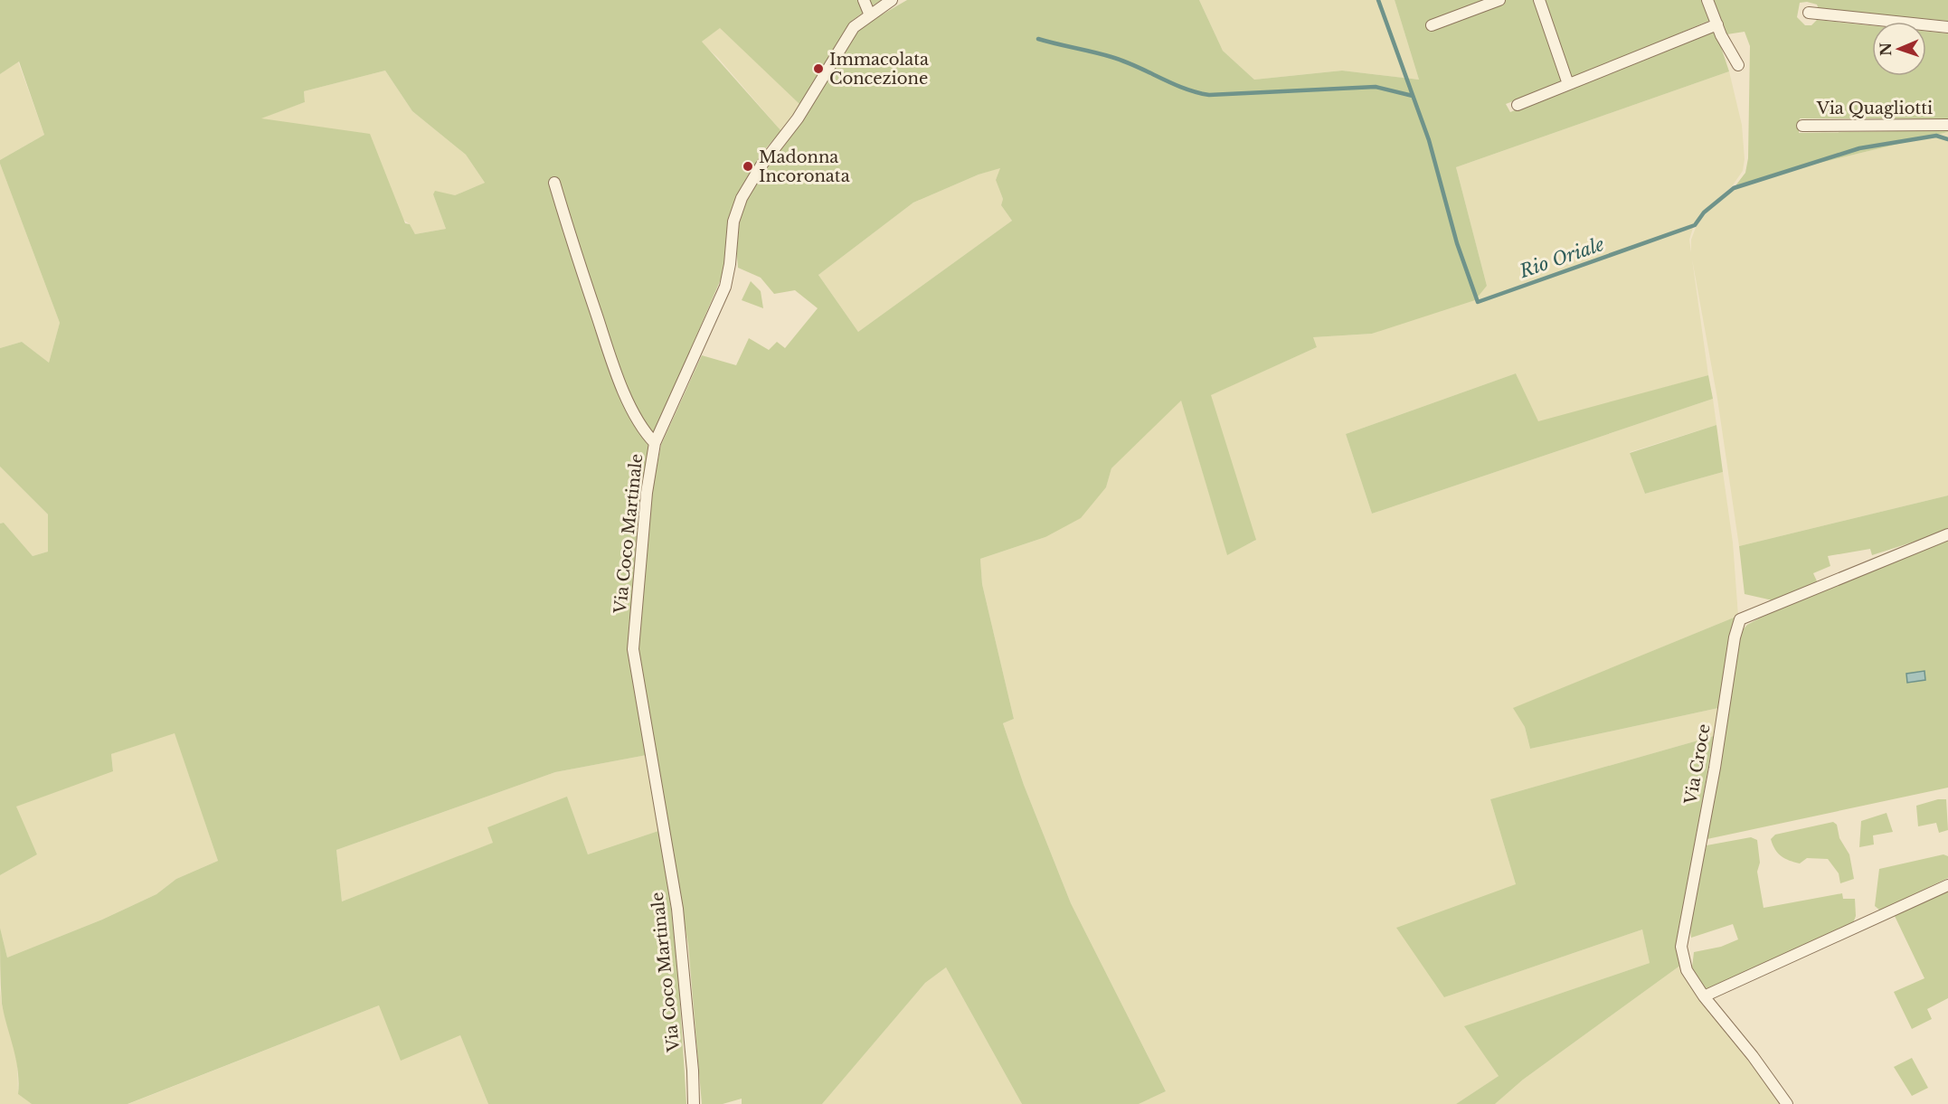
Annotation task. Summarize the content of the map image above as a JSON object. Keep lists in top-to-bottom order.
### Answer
{
  "streets": {
    "street": ["Via Quagliotti", "Via Coco Martinale", "Via Croce"]
  },
  "water": ["Rio Oriale"],
  "places": ["Immacolata Concezione", "Madonna Incoronata"],
  "north": "left"
}
